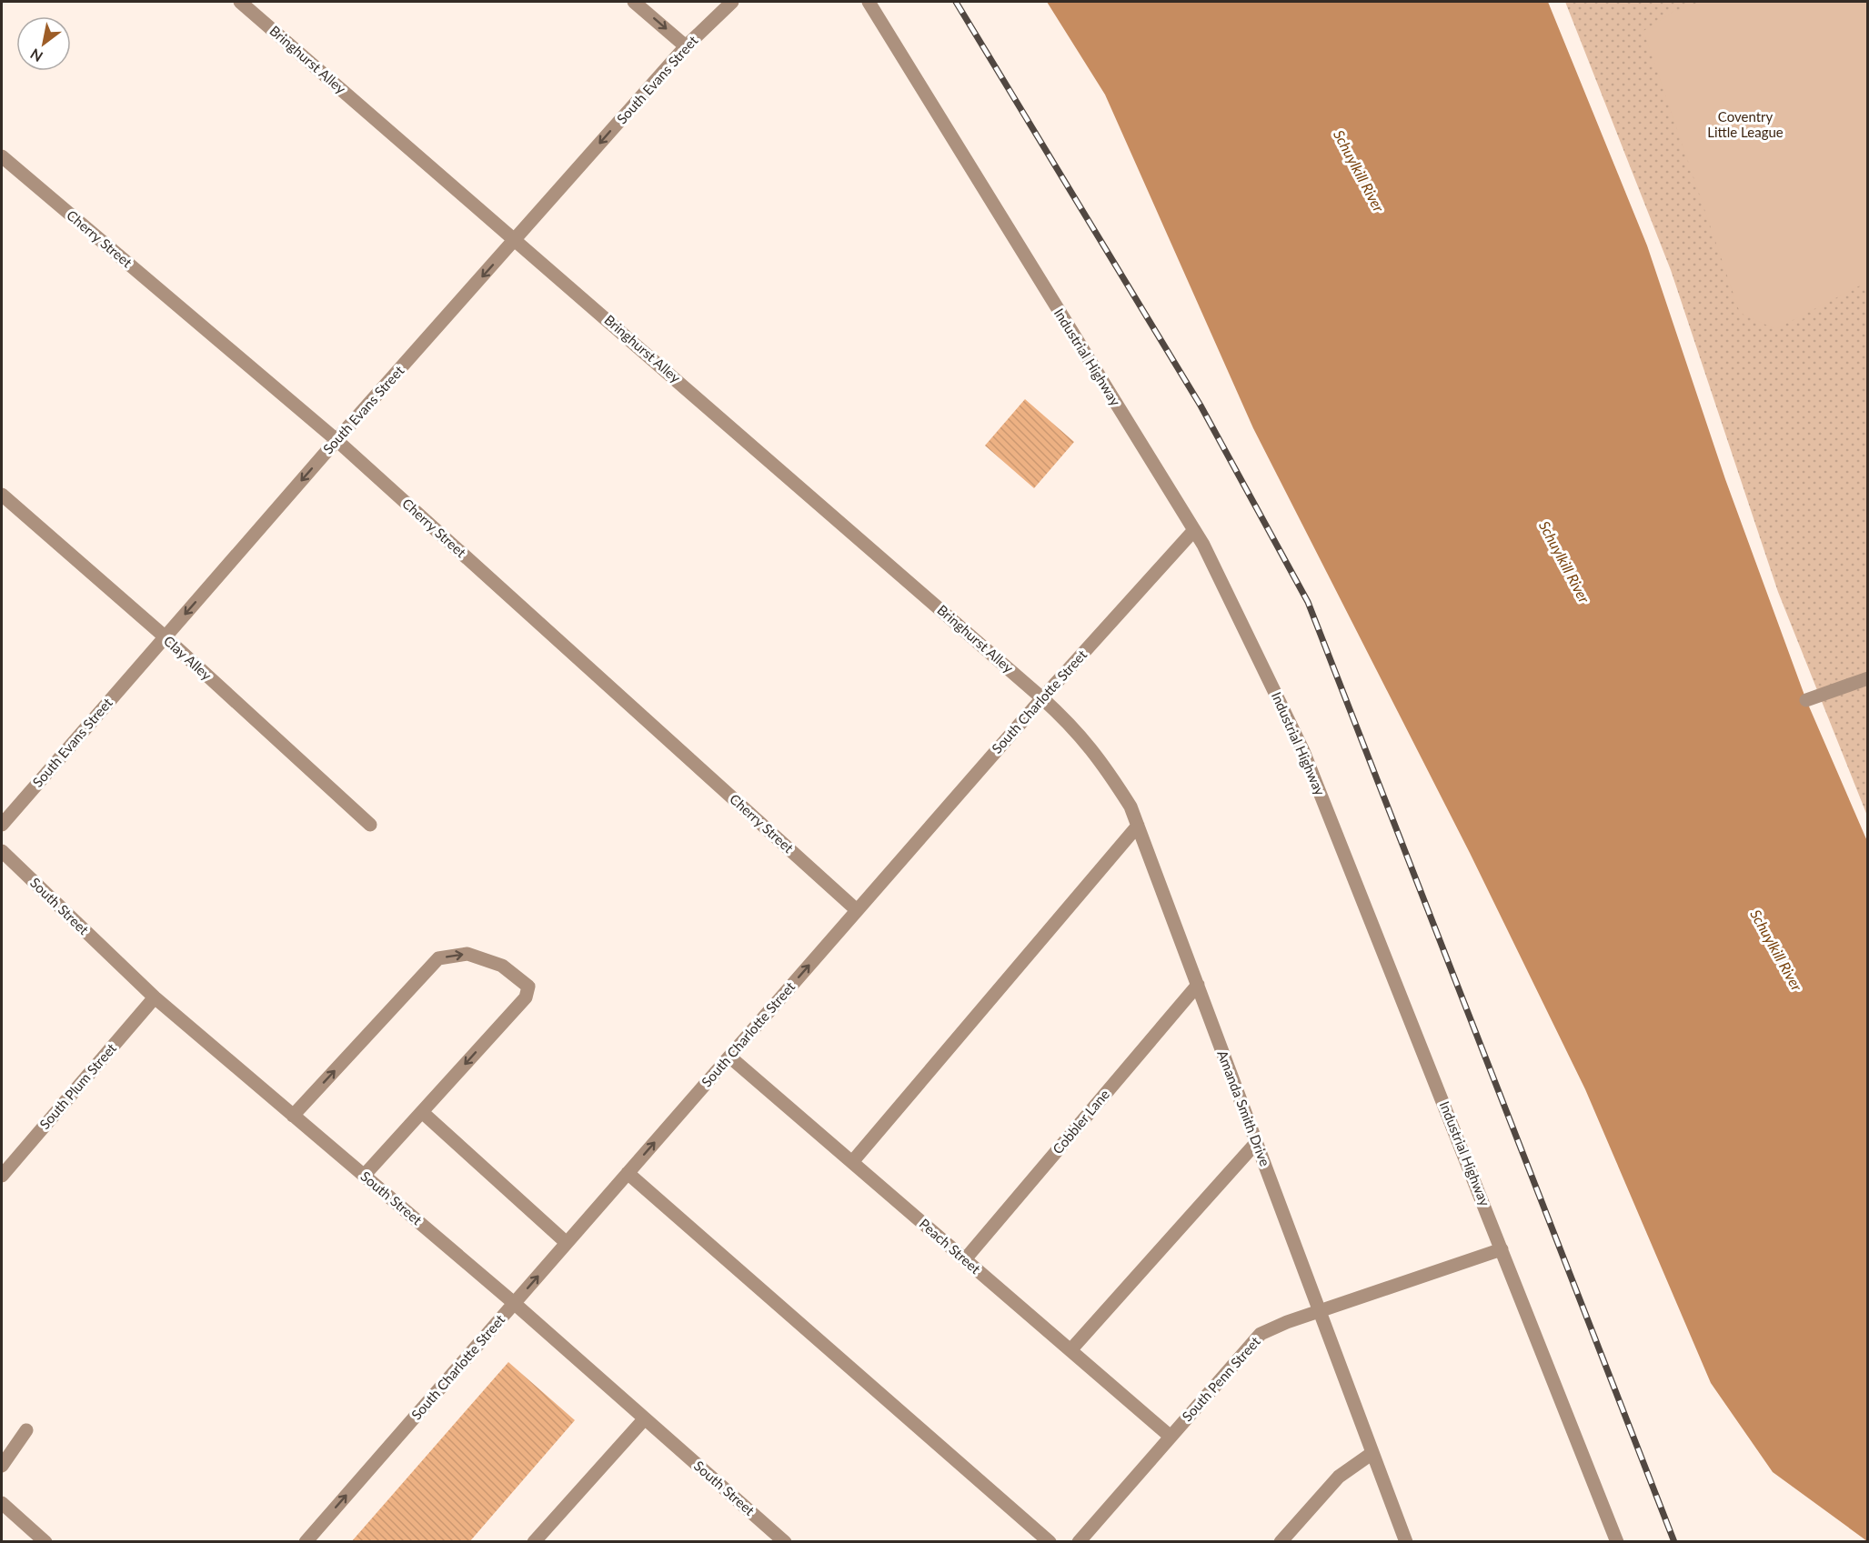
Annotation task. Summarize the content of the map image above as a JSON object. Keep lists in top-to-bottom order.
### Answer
{
  "streets": {
    "street": [
      "Bringhurst Alley",
      "South Evans Street",
      "Cherry Street",
      "Industrial Highway",
      "Clay Alley",
      "South Charlotte Street",
      "South Street",
      "South Plum Street",
      "Amanda Smith Drive",
      "Cobbler Lane",
      "Peach Street",
      "South Penn Street"
    ]
  },
  "crossings": [
    ["Bringhurst Alley", "South Evans Street"],
    ["Bringhurst Alley", "South Charlotte Street"],
    ["Bringhurst Alley", "Amanda Smith Drive"],
    ["South Evans Street", "Cherry Street"],
    ["South Evans Street", "Clay Alley"],
    ["Cherry Street", "South Charlotte Street"],
    ["Industrial Highway", "South Charlotte Street"],
    ["Industrial Highway", "South Penn Street"],
    ["South Charlotte Street", "South Street"],
    ["South Charlotte Street", "Amanda Smith Drive"],
    ["South Charlotte Street", "Peach Street"],
    ["South Street", "South Plum Street"],
    ["Amanda Smith Drive", "Cobbler Lane"],
    ["Amanda Smith Drive", "South Penn Street"],
    ["Cobbler Lane", "Peach Street"],
    ["Peach Street", "South Penn Street"]
  ],
  "one_way": ["South Evans Street", "South Charlotte Street"],
  "water": ["Schuylkill River"],
  "parks": ["Coventry Little League"],
  "north": "bottom left"
}
